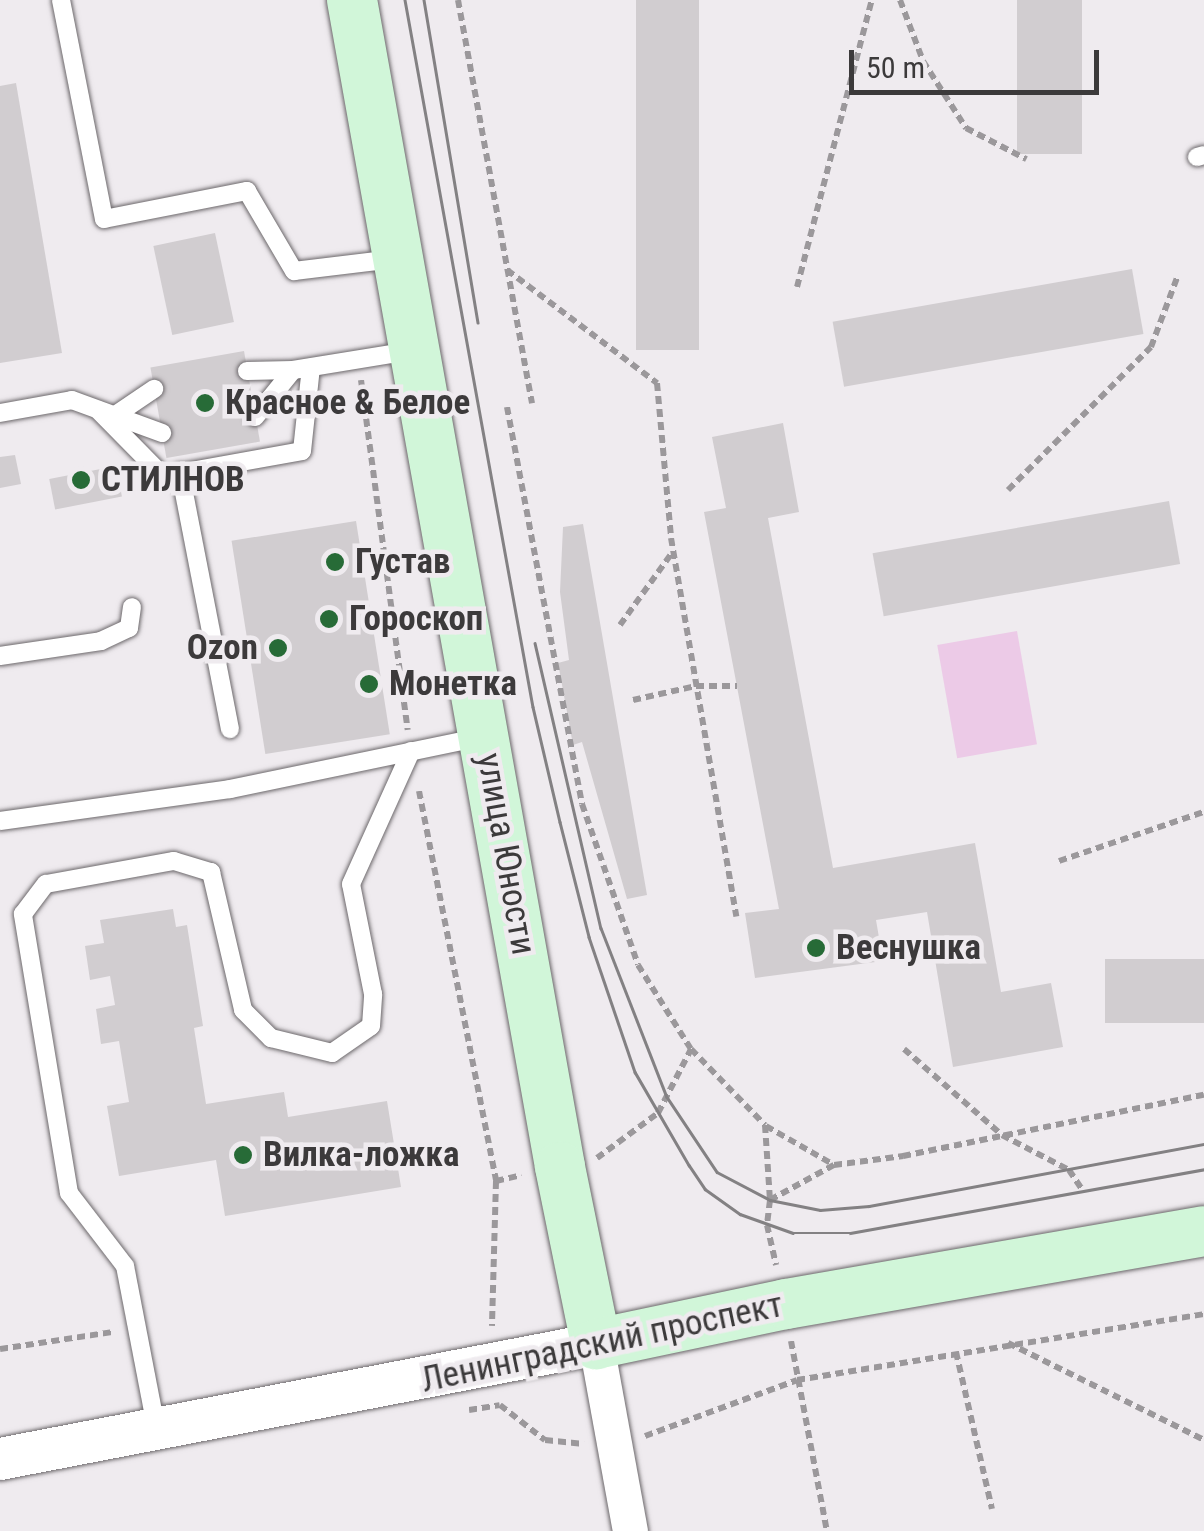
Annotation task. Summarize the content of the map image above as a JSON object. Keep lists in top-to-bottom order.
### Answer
{
  "streets": {
    "main road": ["улица Юности", "Ленинградский проспект"]
  },
  "crossings": [
    ["улица Юности", "Ленинградский проспект"]
  ],
  "places": [
    "Красное & Белое",
    "СТИЛНОВ",
    "Густав",
    "Гороскоп",
    "Ozon",
    "Монетка",
    "Веснушка",
    "Вилка-ложка"
  ],
  "scale_bar": "50 m"
}
